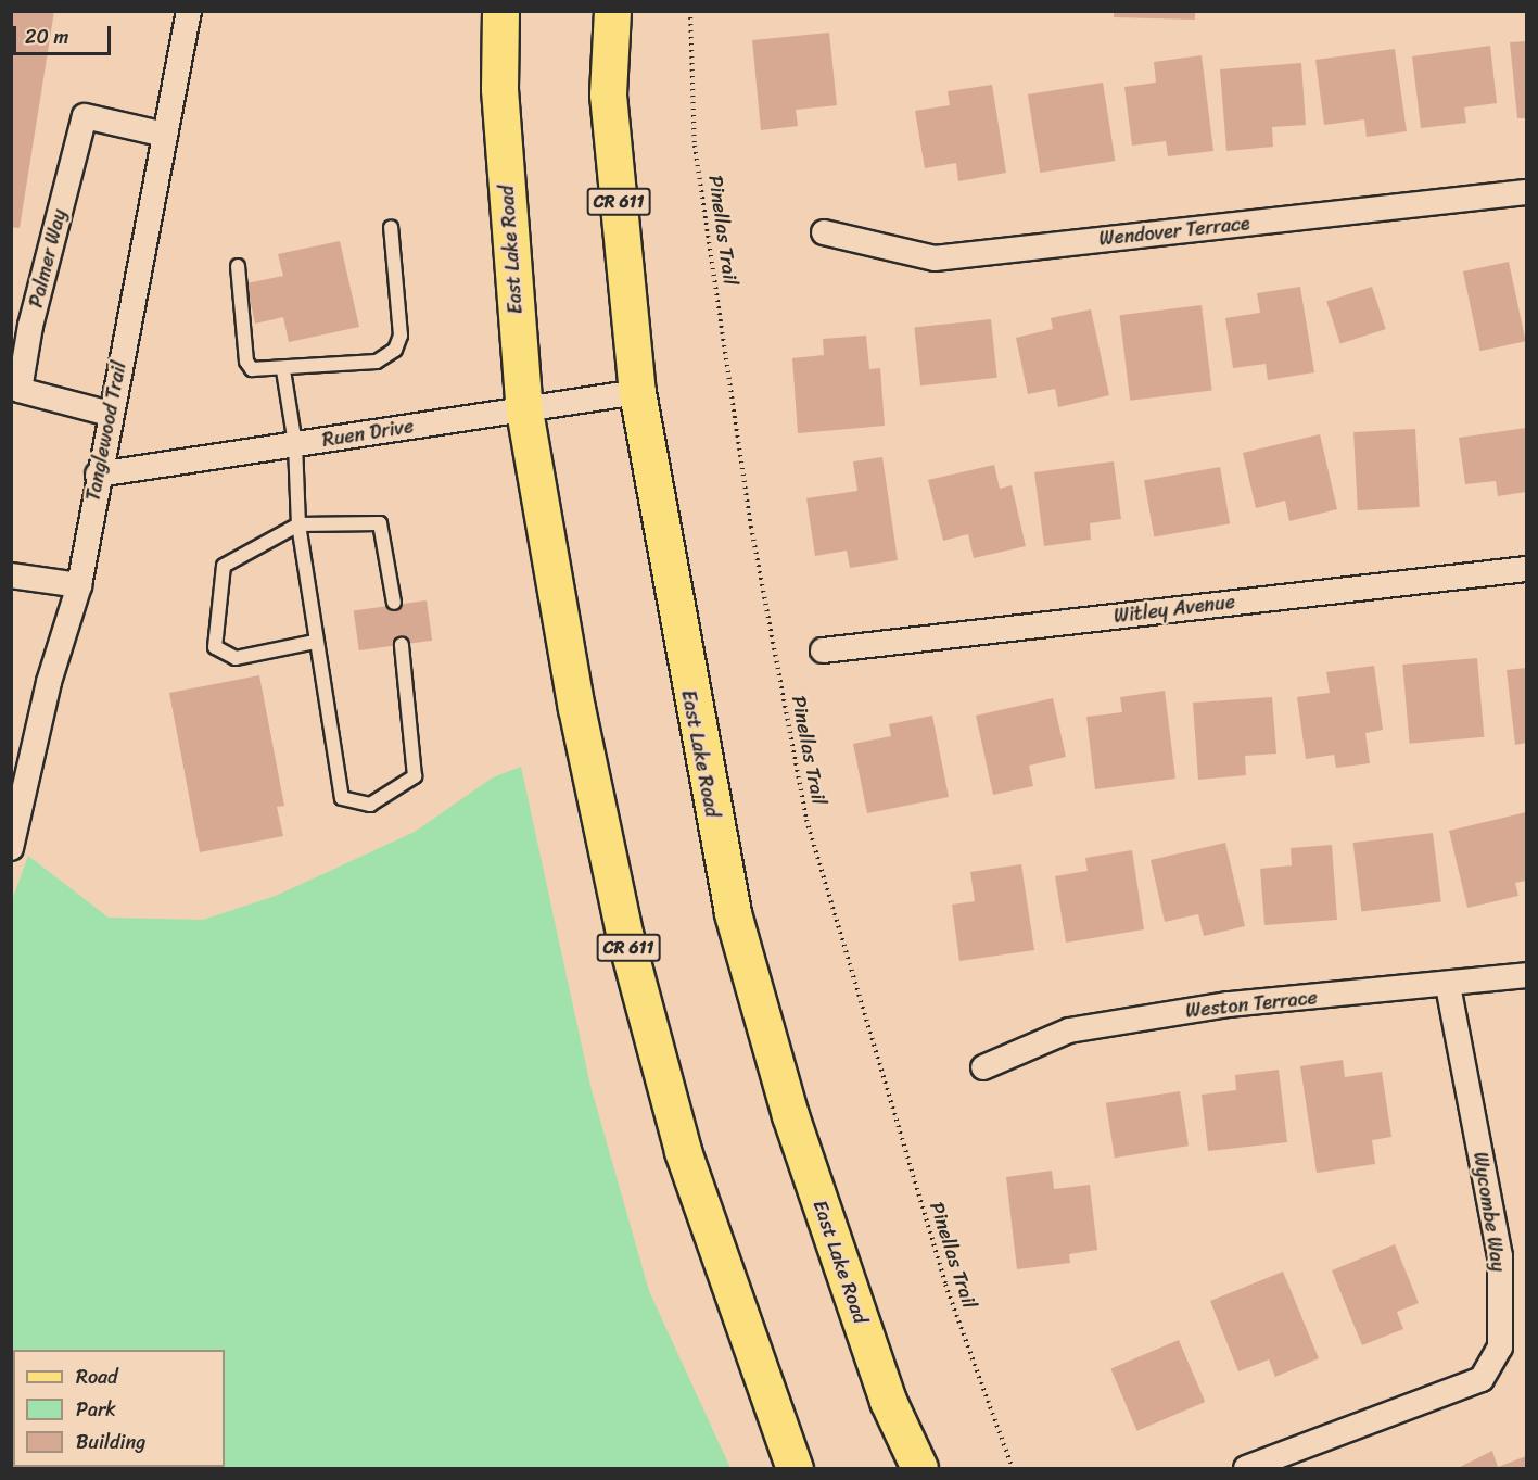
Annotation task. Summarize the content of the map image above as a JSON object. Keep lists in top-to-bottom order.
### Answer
{
  "streets": {
    "main road": ["CR 611", "East Lake Road"],
    "street": [
      "Wendover Terrace",
      "Palmer Way",
      "Tanglewood Trail",
      "Ruen Drive",
      "Witley Avenue",
      "Weston Terrace",
      "Wycombe Way"
    ],
    "path": ["Pinellas Trail"]
  },
  "crossings": [
    ["East Lake Road", "Ruen Drive"],
    ["Palmer Way", "Tanglewood Trail"],
    ["Tanglewood Trail", "Ruen Drive"],
    ["Weston Terrace", "Wycombe Way"]
  ],
  "legend": ["Road", "Park", "Building"],
  "scale_bar": "20 m"
}
